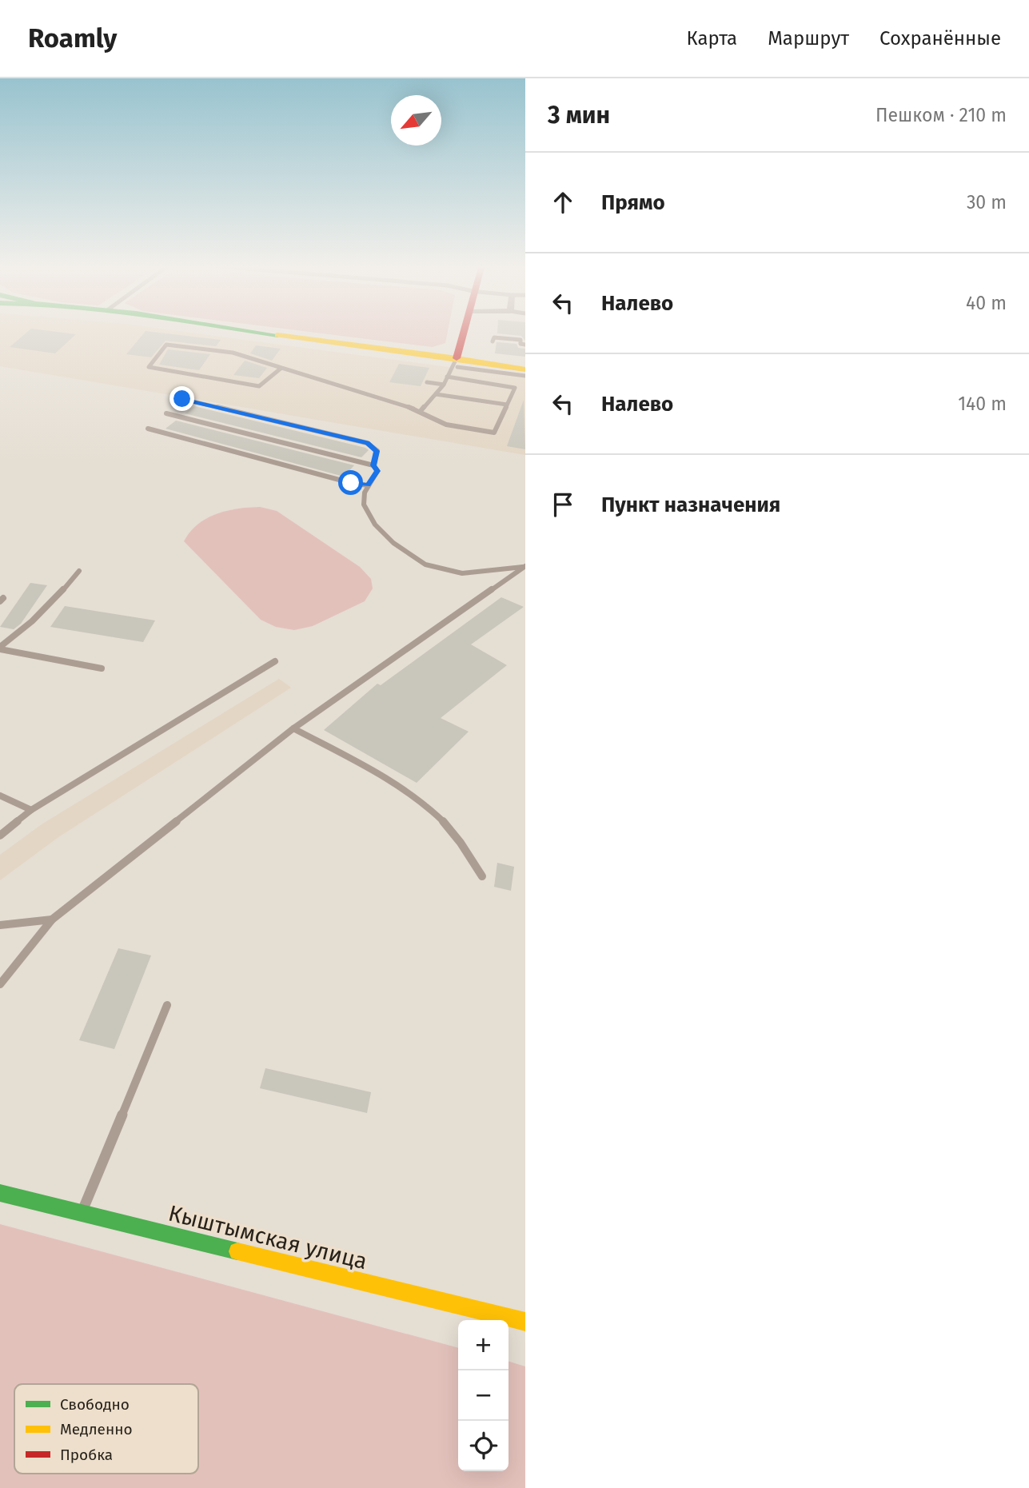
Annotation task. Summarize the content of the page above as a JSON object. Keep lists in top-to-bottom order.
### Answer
{
  "streets": {
    "main road": ["Кыштымская улица"]
  },
  "legend": ["Свободно", "Медленно", "Пробка"],
  "north": "bottom left",
  "page": {
    "header": "Roamly",
    "nav": ["Карта", "Маршрут", "Сохранённые"],
    "heading": ["3 мин", "Пешком · 210 m"],
    "list": [
      ["Прямо", "30 m"],
      ["Налево", "40 m"],
      ["Налево", "140 m"],
      "Пункт назначения"
    ],
    "map_buttons": ["+", "−"]
  }
}
